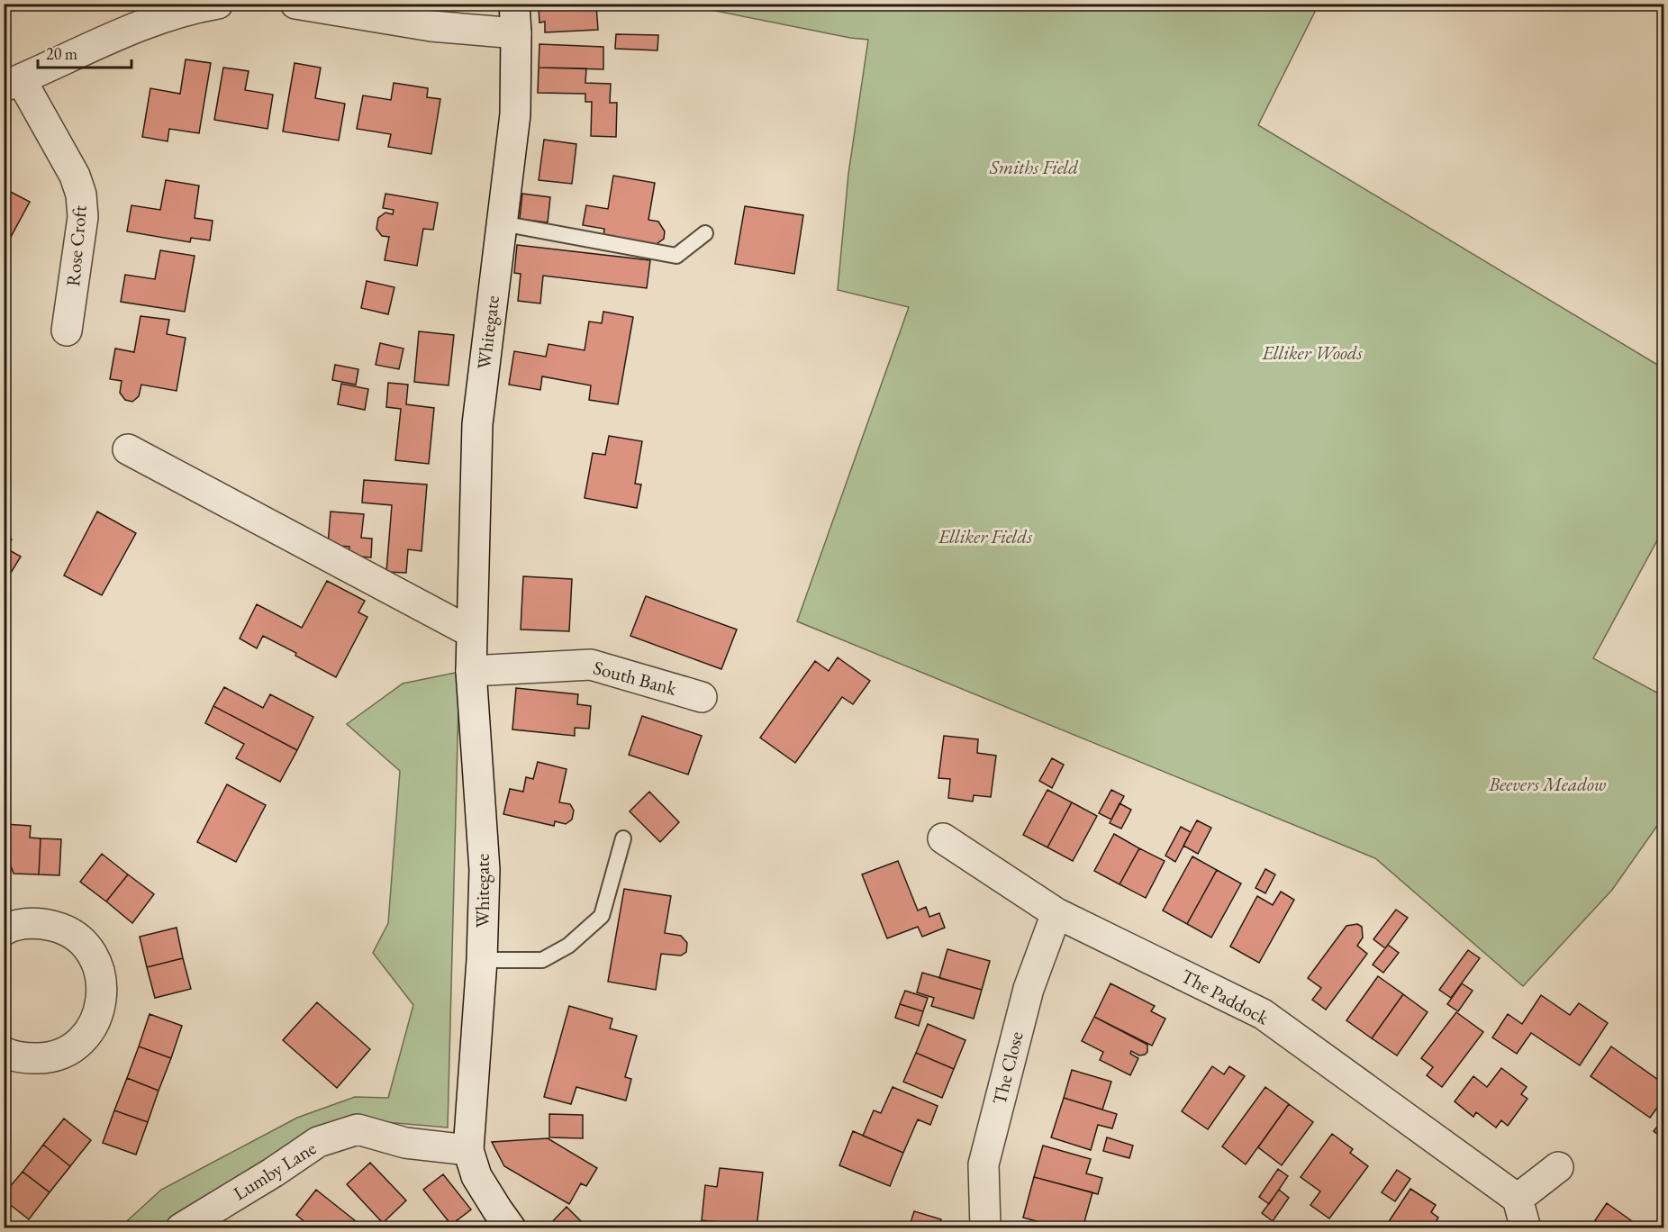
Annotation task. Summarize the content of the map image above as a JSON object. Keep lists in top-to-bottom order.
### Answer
{
  "streets": {
    "street": [
      "Rose Croft",
      "Whitegate",
      "South Bank",
      "The Paddock",
      "The Close",
      "Lumby Lane"
    ]
  },
  "crossings": [
    ["Whitegate", "South Bank"],
    ["Whitegate", "Lumby Lane"],
    ["The Paddock", "The Close"]
  ],
  "parks": [
    "Smiths Field",
    "Elliker Woods",
    "Elliker Fields",
    "Beevers Meadow"
  ],
  "scale_bar": "20 m"
}
